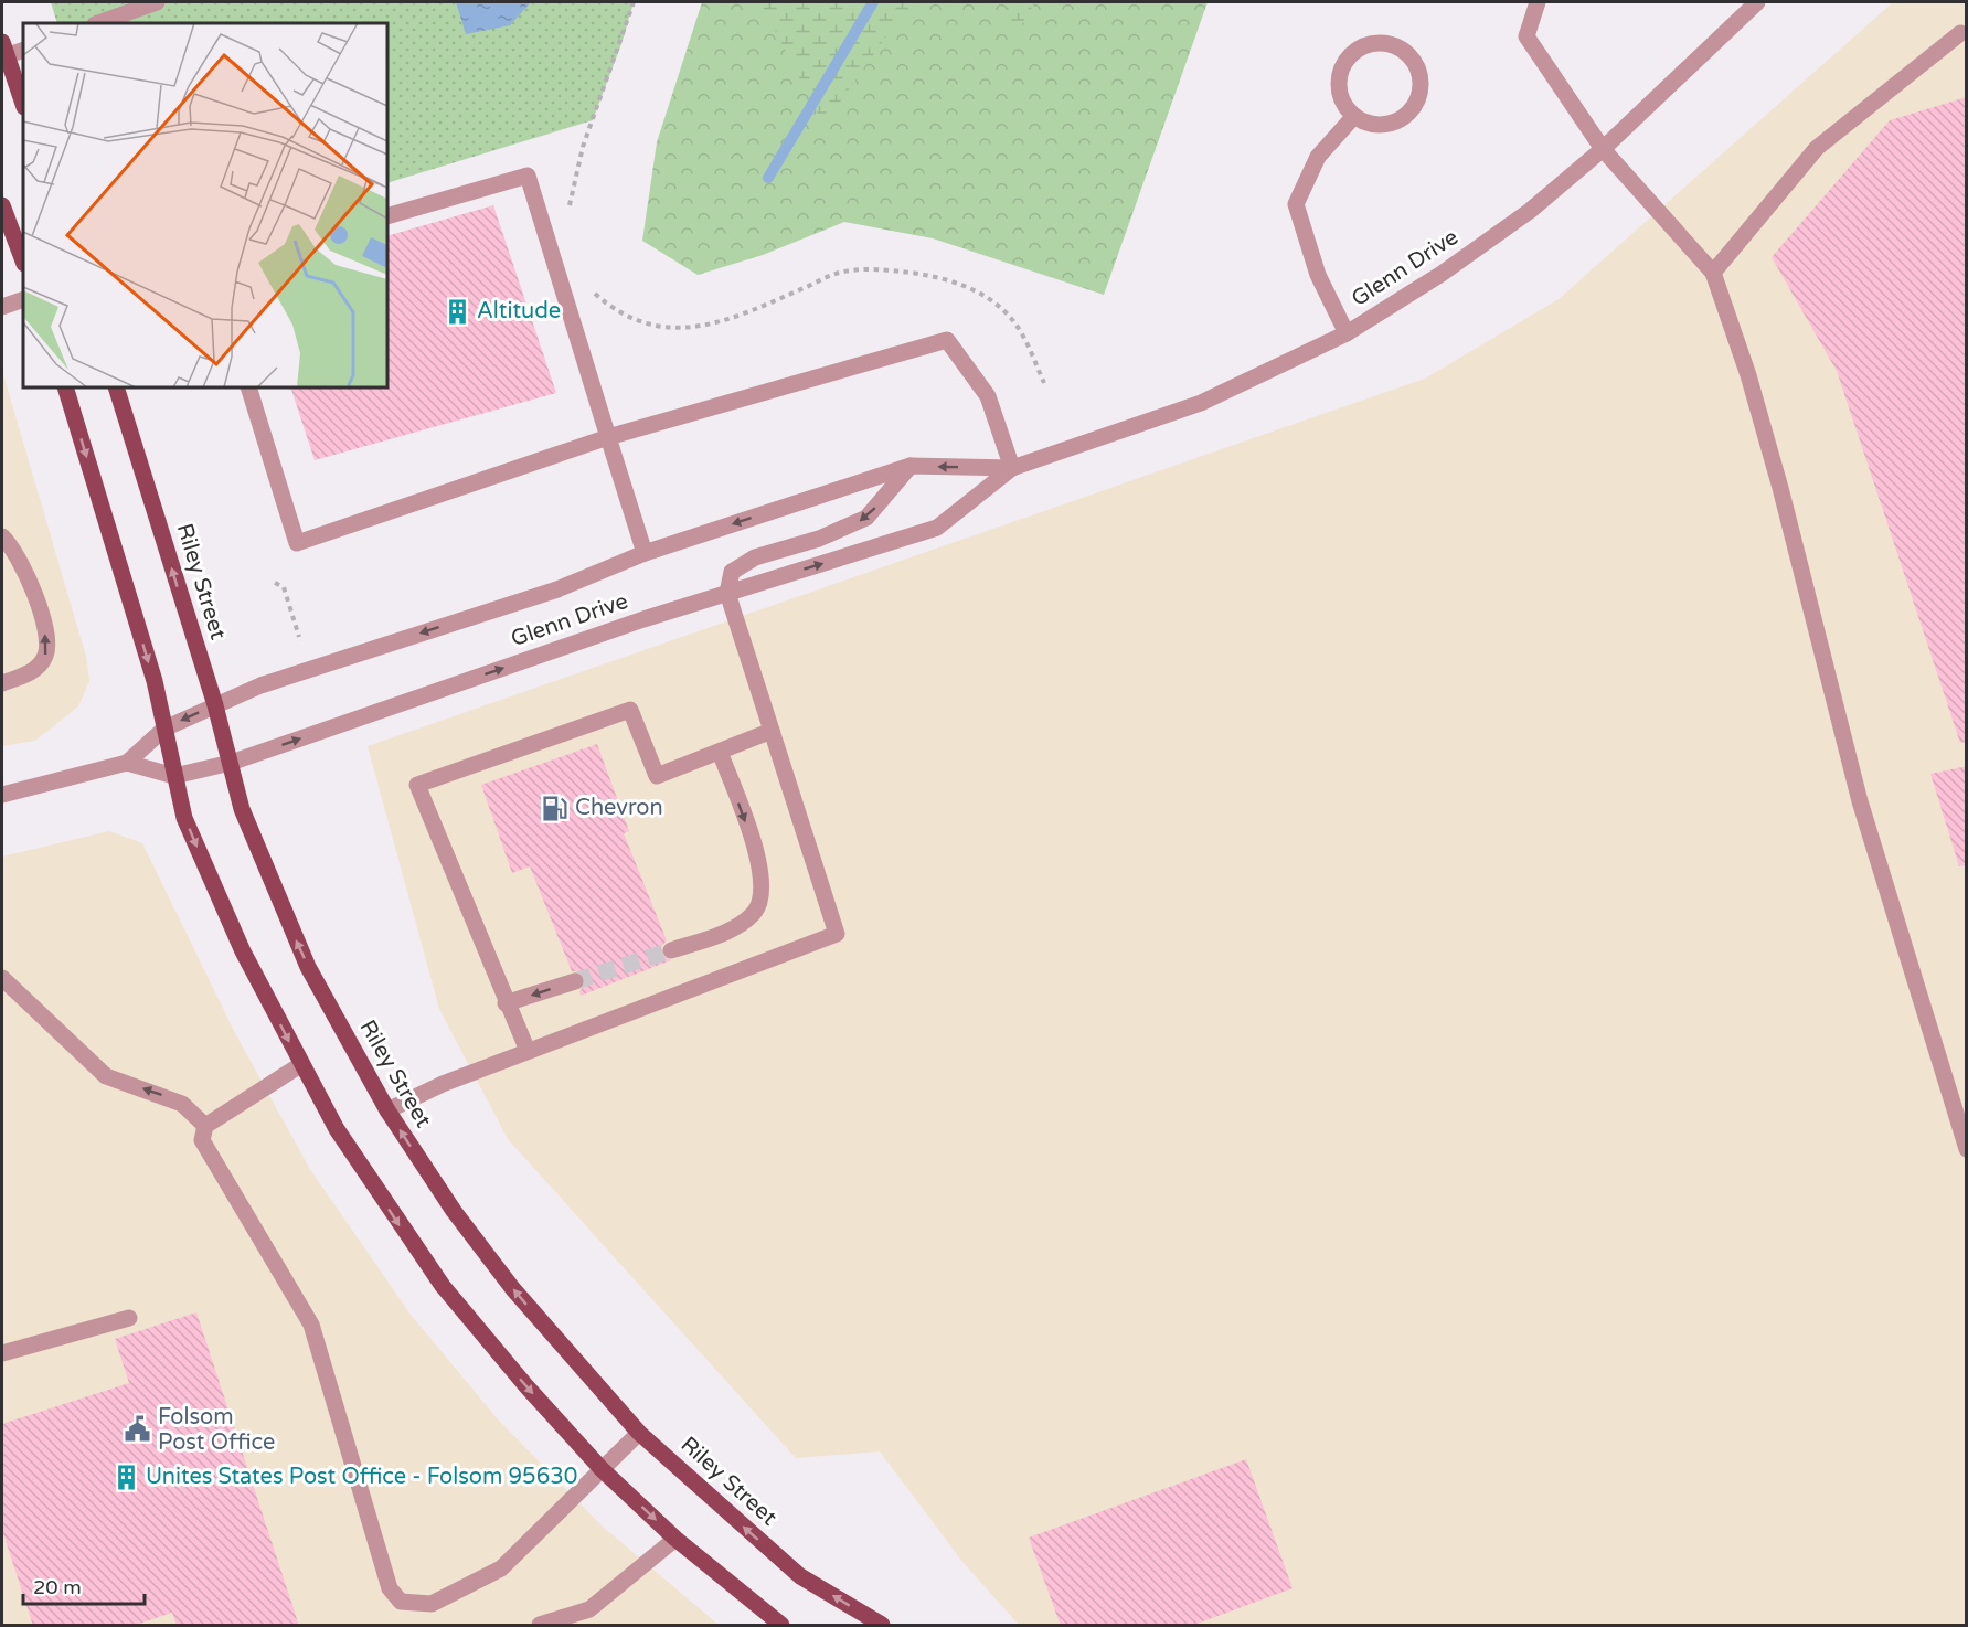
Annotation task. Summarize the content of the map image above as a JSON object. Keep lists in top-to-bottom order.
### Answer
{
  "streets": {
    "main road": ["Riley Street"],
    "street": ["Glenn Drive"]
  },
  "crossings": [
    ["Glenn Drive", "Riley Street"]
  ],
  "places": {
    "building": ["Altitude", "Unites States Post Office - Folsom 95630"],
    "fuel station": ["Chevron"],
    "public building": ["Folsom Post Office"]
  },
  "scale_bar": "20 m"
}
